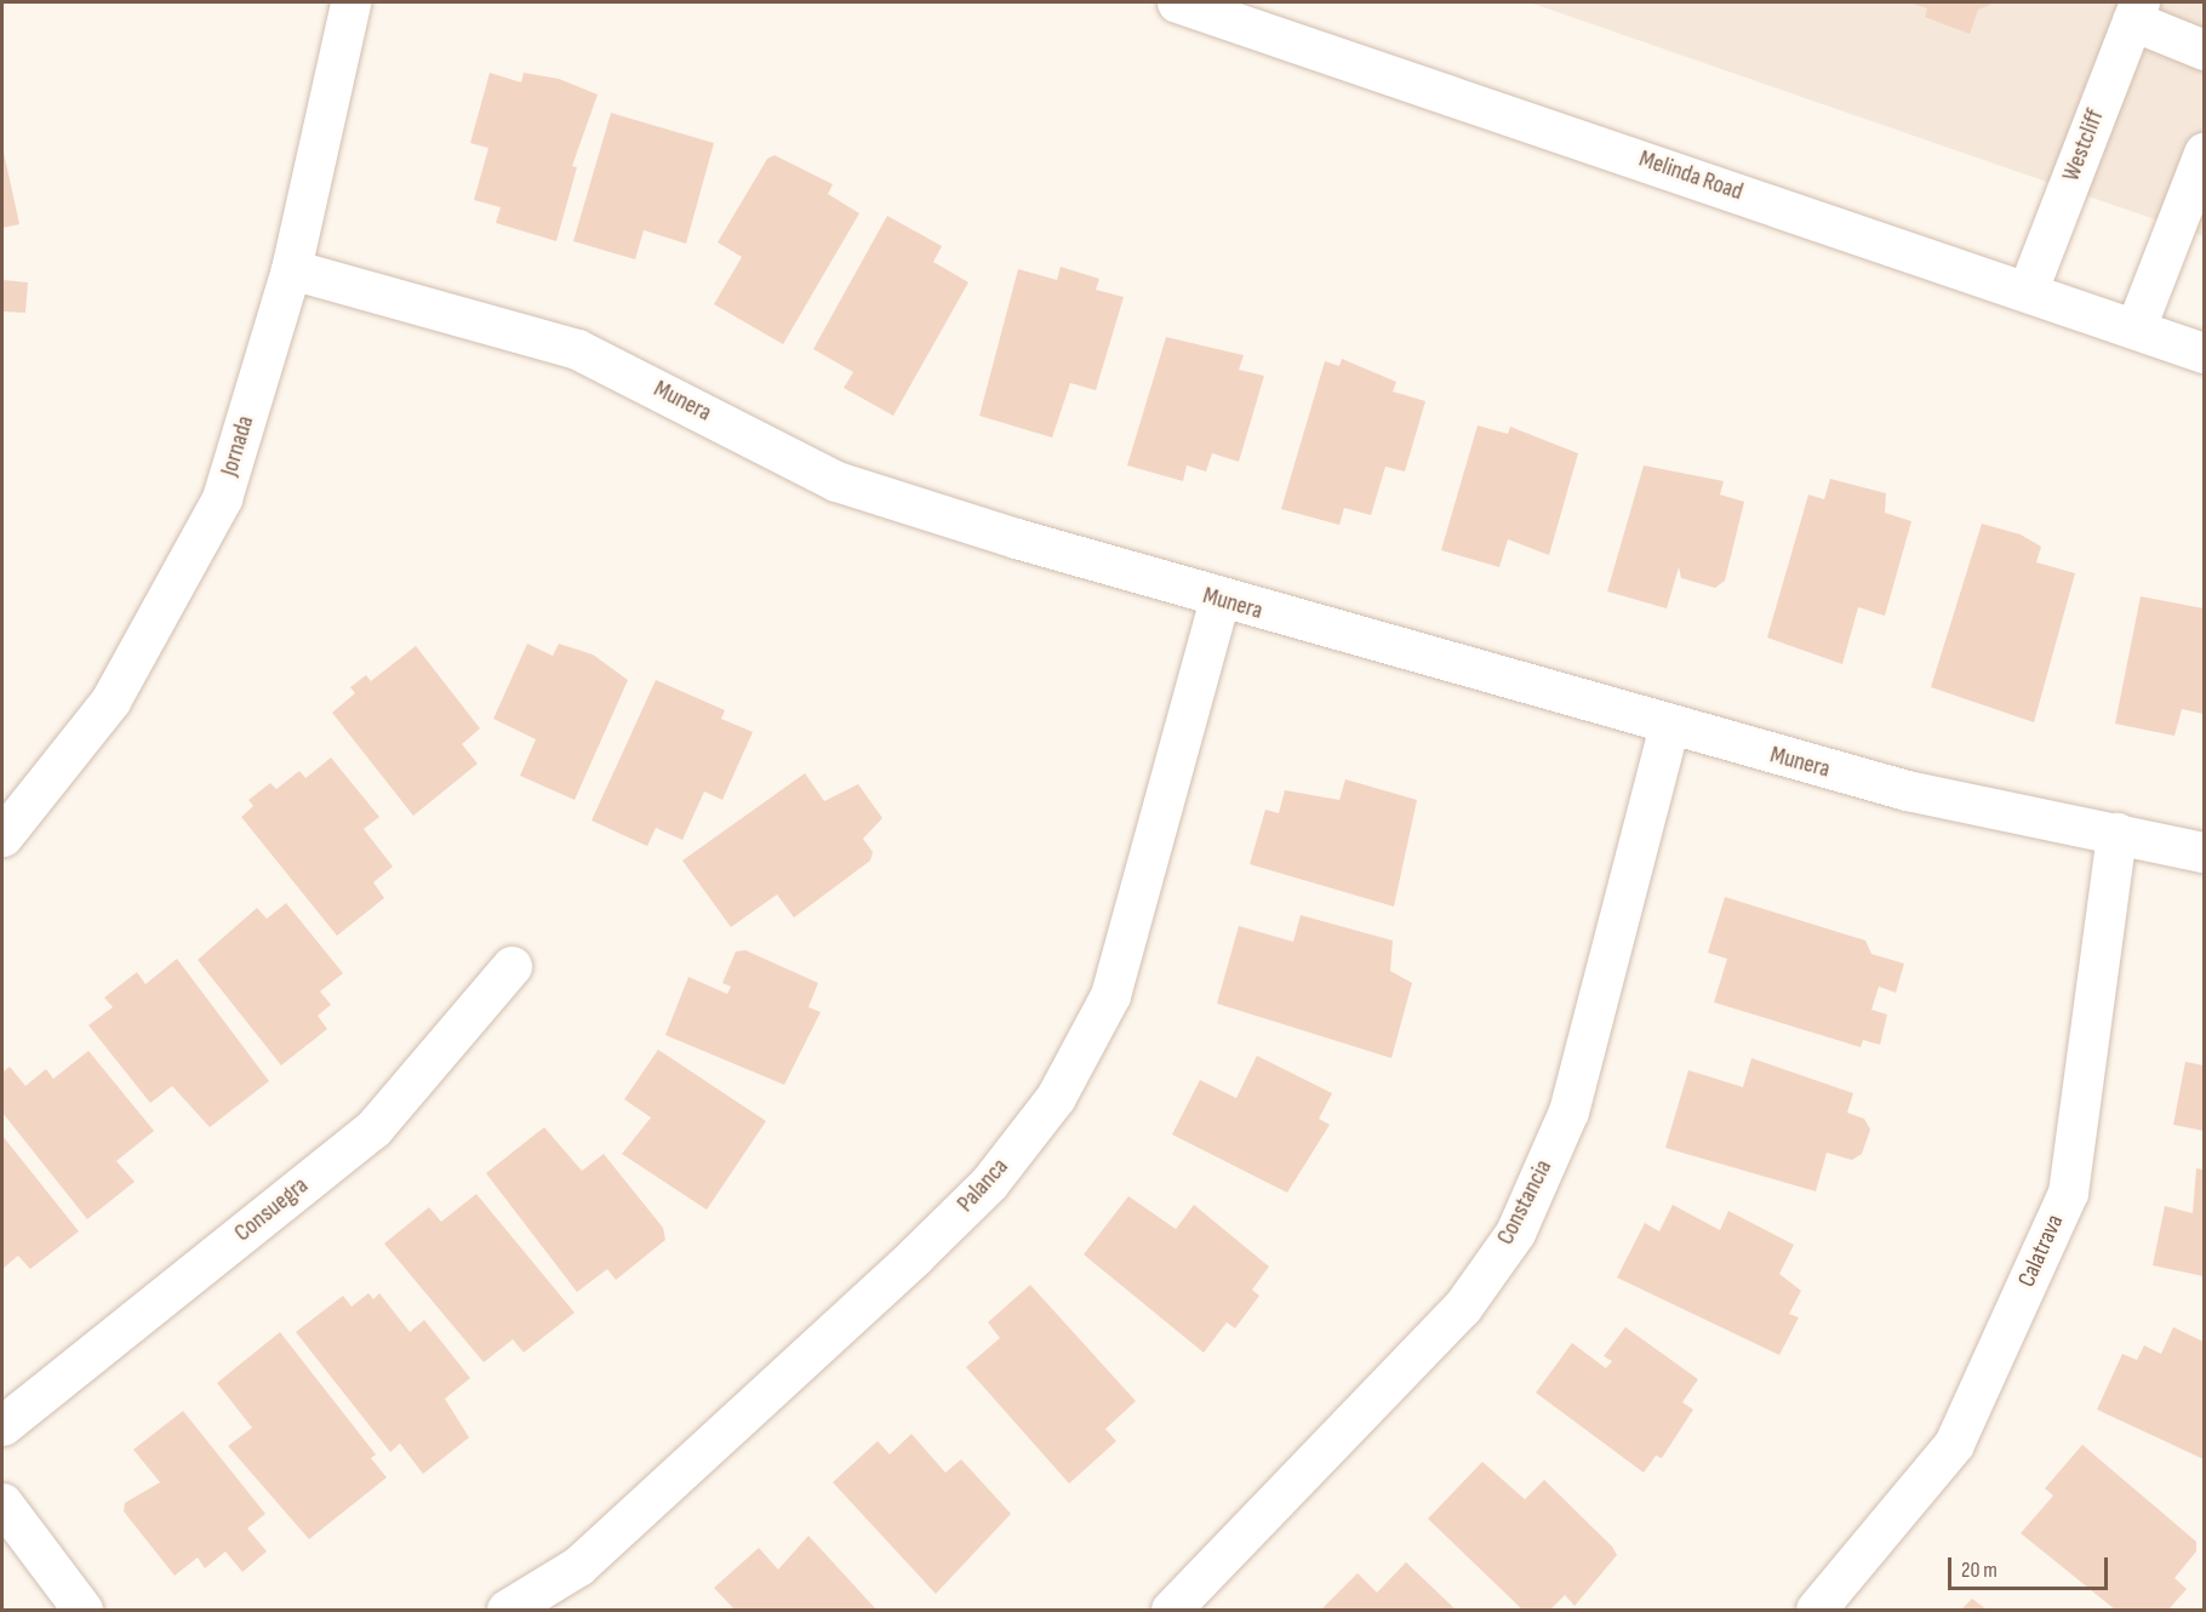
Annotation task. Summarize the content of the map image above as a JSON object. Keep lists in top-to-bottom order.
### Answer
{
  "streets": {
    "street": [
      "Westcliff",
      "Melinda Road",
      "Munera",
      "Jornada",
      "Palanca",
      "Constancia",
      "Consuegra",
      "Calatrava"
    ]
  },
  "crossings": [
    ["Westcliff", "Melinda Road"],
    ["Munera", "Jornada"],
    ["Munera", "Palanca"],
    ["Munera", "Constancia"],
    ["Munera", "Calatrava"]
  ],
  "scale_bar": "20 m"
}
